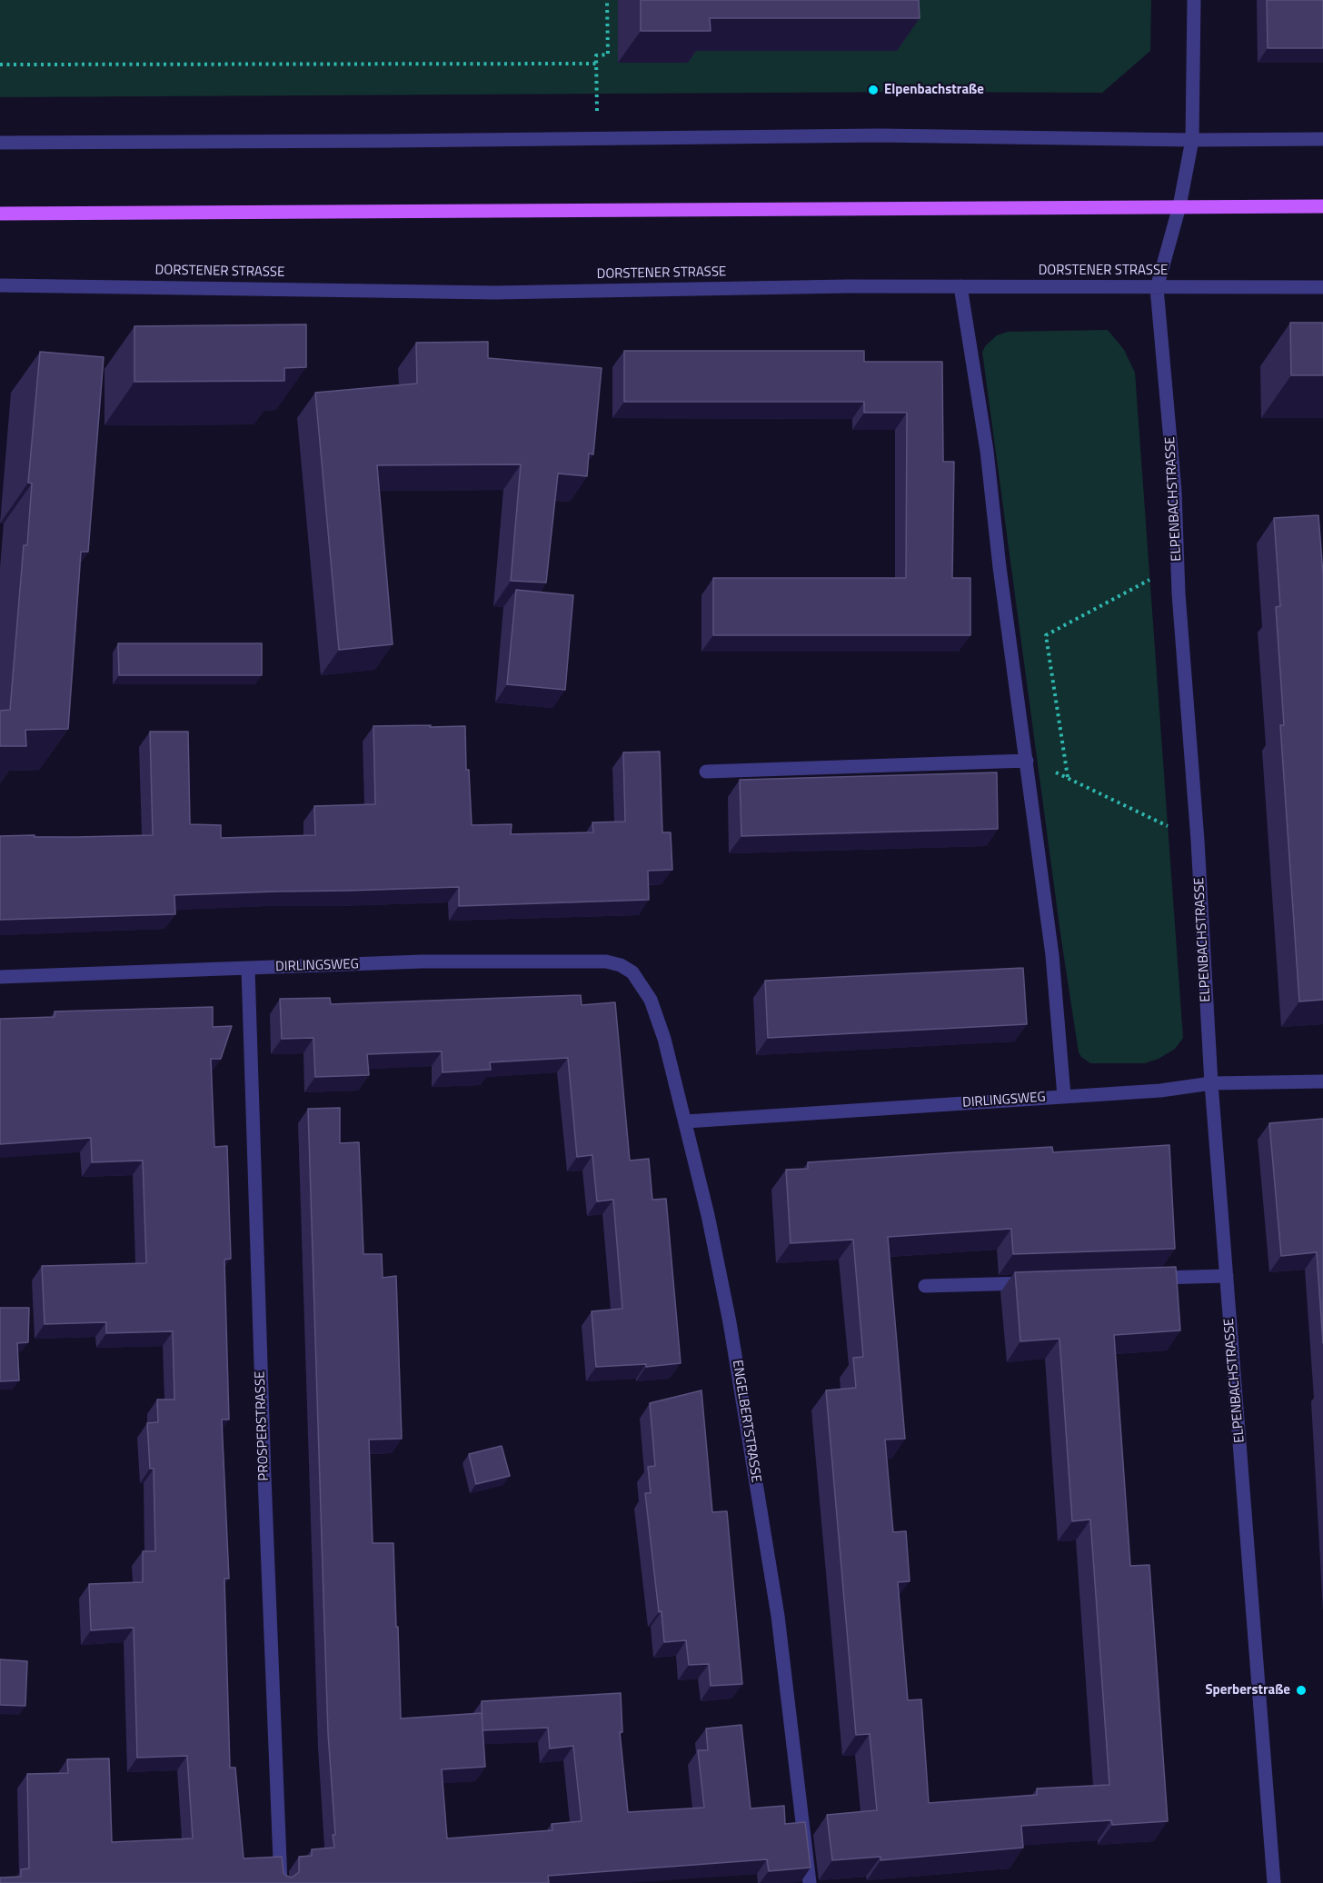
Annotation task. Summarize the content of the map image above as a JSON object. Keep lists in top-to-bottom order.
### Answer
{
  "streets": {
    "street": [
      "DORSTENER STRASSE",
      "ELPENBACHSTRASSE",
      "DIRLINGSWEG",
      "ENGELBERTSTRASSE",
      "PROSPERSTRASSE"
    ]
  },
  "crossings": [
    ["DORSTENER STRASSE", "ELPENBACHSTRASSE"],
    ["ELPENBACHSTRASSE", "DIRLINGSWEG"],
    ["DIRLINGSWEG", "ENGELBERTSTRASSE"],
    ["DIRLINGSWEG", "PROSPERSTRASSE"]
  ],
  "places": ["Elpenbachstraße", "Sperberstraße"]
}
